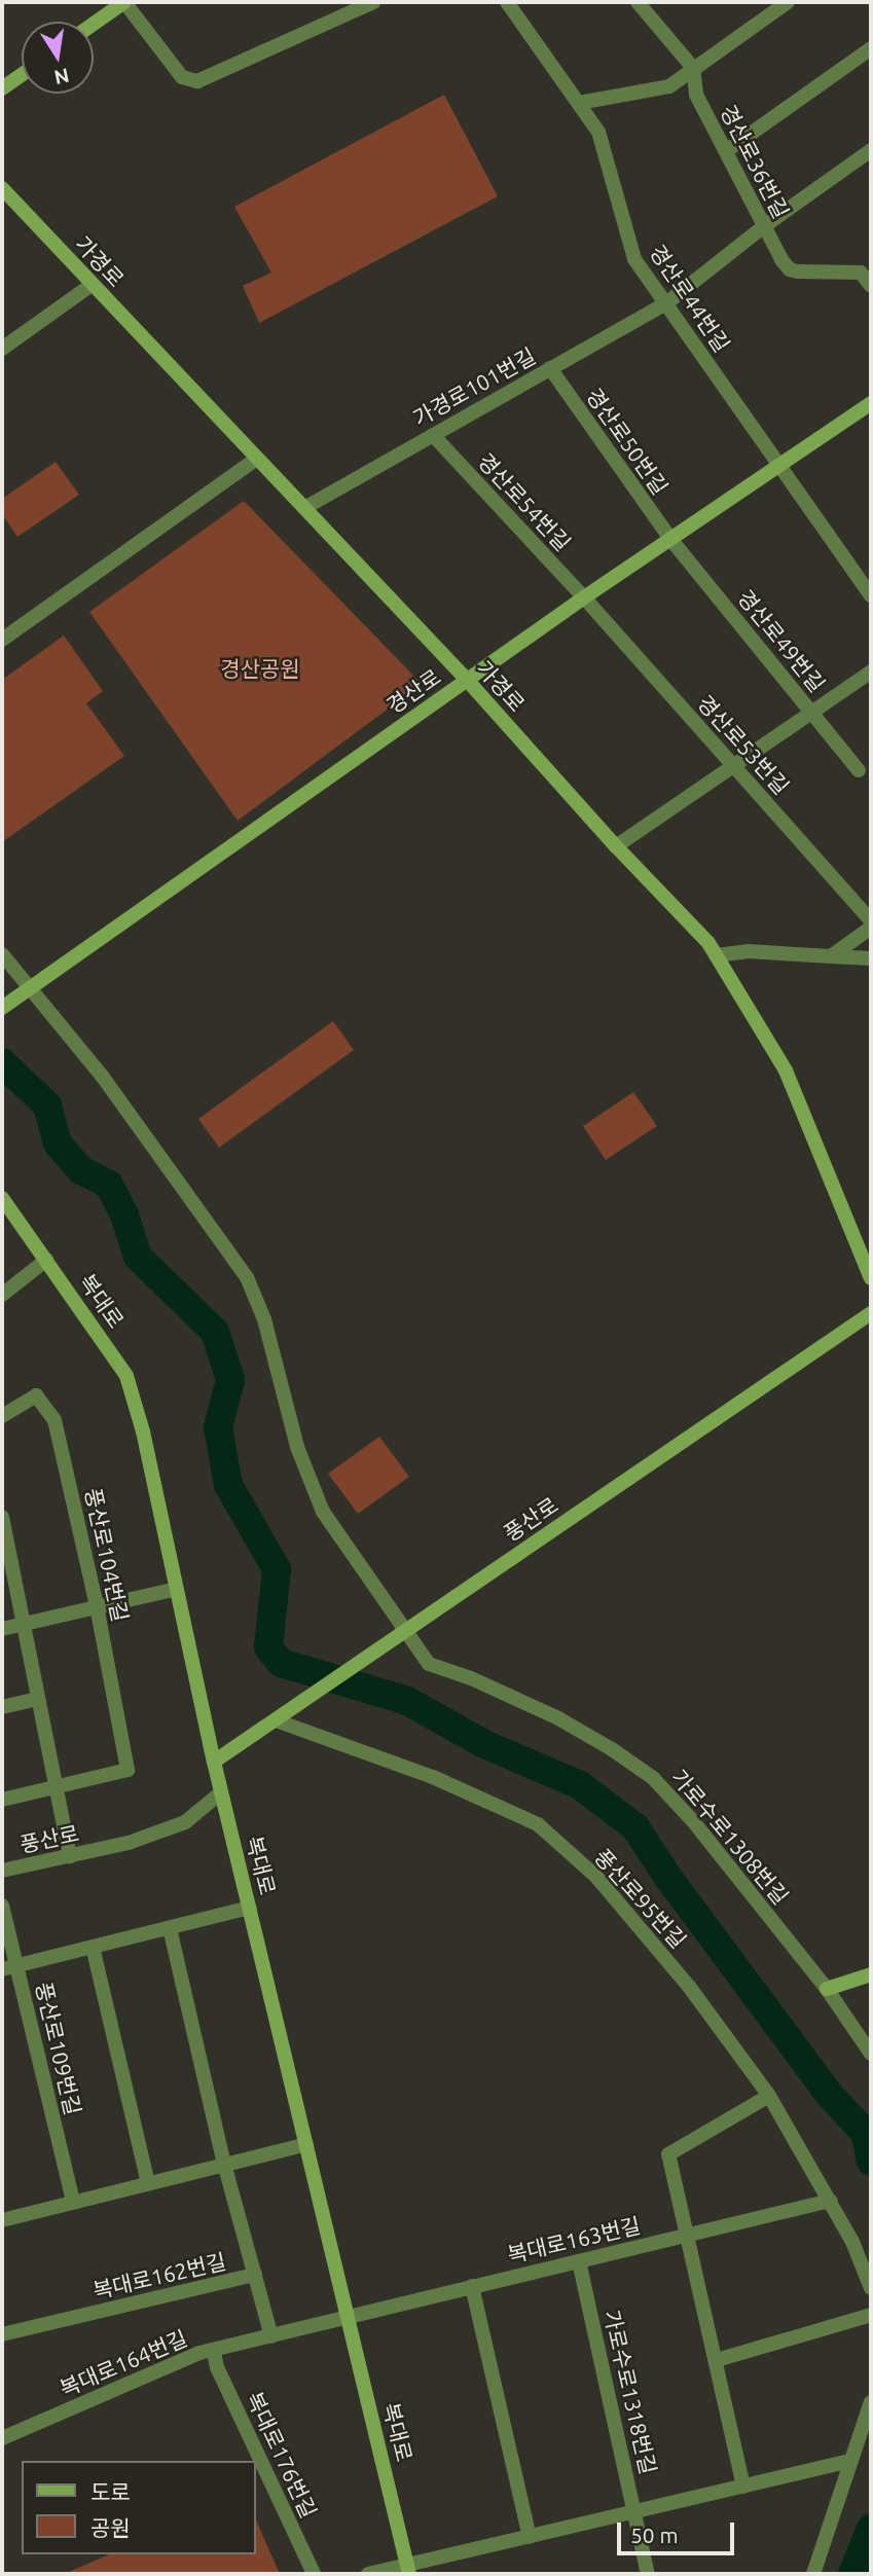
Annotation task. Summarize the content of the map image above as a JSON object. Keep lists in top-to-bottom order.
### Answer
{
  "streets": {
    "street": [
      "경산로36번길",
      "가경로",
      "경산로44번길",
      "가경로101번길",
      "경산로50번길",
      "경산로54번길",
      "경산로49번길",
      "경산로",
      "경산로53번길",
      "복대로",
      "풍산로",
      "풍산로104번길",
      "가로수로1308번길",
      "풍산로95번길",
      "풍산로109번길",
      "복대로163번길",
      "복대로162번길",
      "복대로164번길",
      "가로수로1318번길",
      "복대로176번길"
    ]
  },
  "crossings": [
    ["경산로36번길", "가경로101번길"],
    ["가경로", "가경로101번길"],
    ["가경로", "경산로"],
    ["경산로44번길", "가경로101번길"],
    ["경산로44번길", "경산로"],
    ["가경로101번길", "경산로50번길"],
    ["가경로101번길", "경산로54번길"],
    ["경산로50번길", "경산로49번길"],
    ["경산로50번길", "경산로"],
    ["경산로54번길", "경산로"],
    ["경산로54번길", "경산로53번길"],
    ["경산로49번길", "경산로"],
    ["경산로", "경산로53번길"],
    ["경산로", "가로수로1308번길"],
    ["복대로", "풍산로"],
    ["복대로", "복대로163번길"],
    ["복대로", "복대로164번길"],
    ["풍산로", "가로수로1308번길"],
    ["풍산로", "풍산로95번길"],
    ["풍산로95번길", "복대로163번길"],
    ["복대로163번길", "복대로164번길"],
    ["복대로163번길", "가로수로1318번길"],
    ["복대로164번길", "복대로176번길"]
  ],
  "parks": ["경산공원"],
  "legend": ["도로", "공원"],
  "scale_bar": "50 m",
  "north": "bottom"
}
